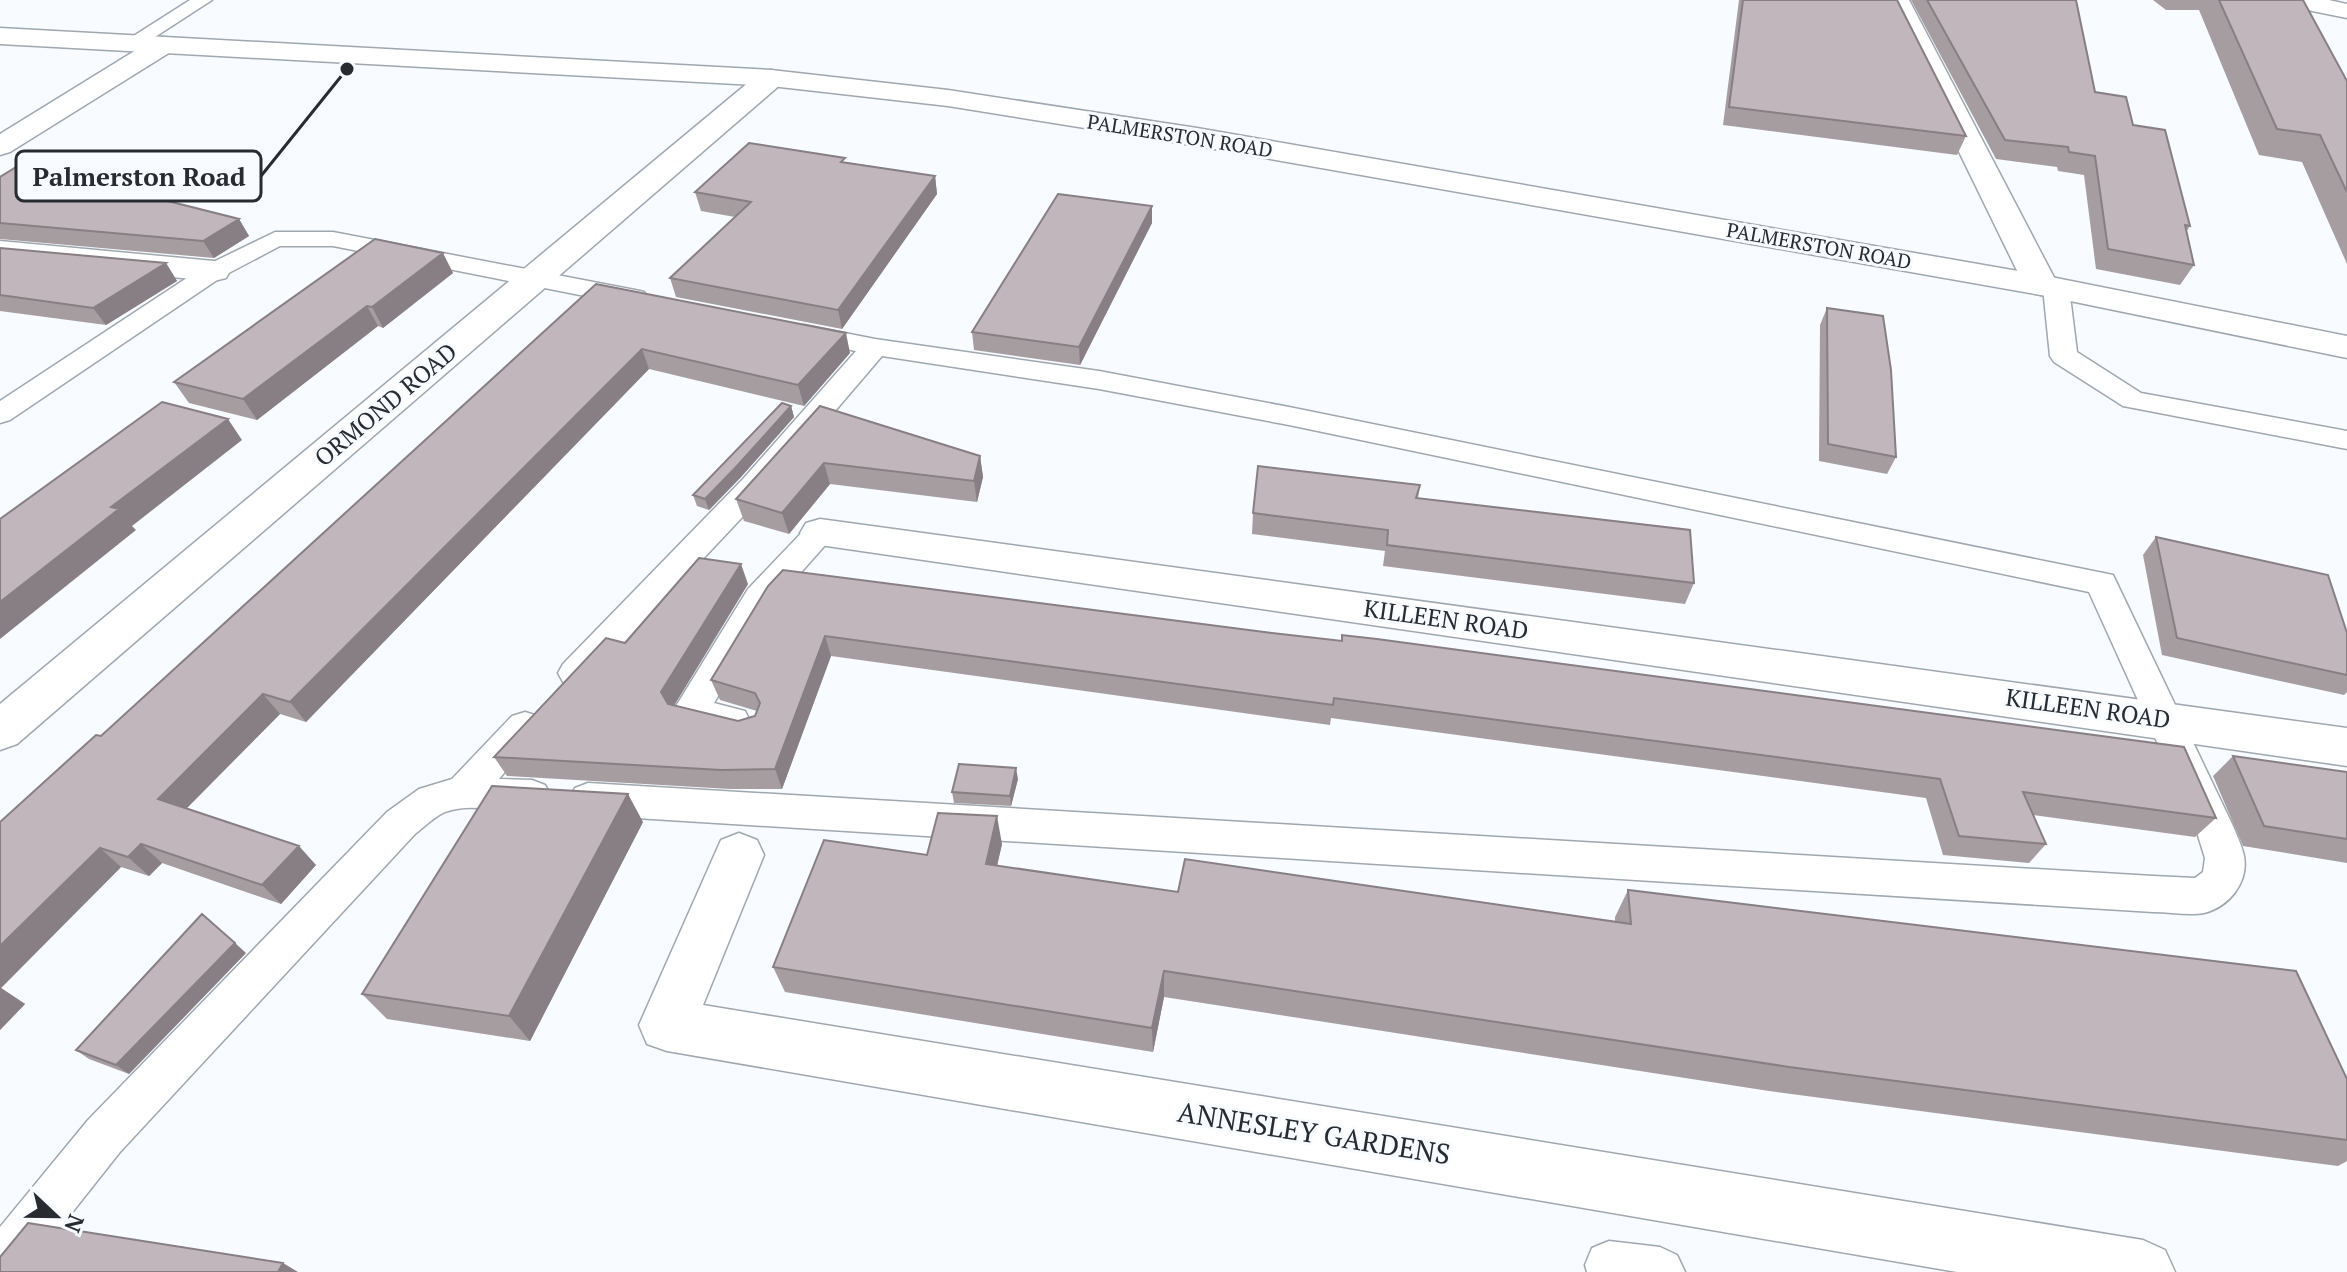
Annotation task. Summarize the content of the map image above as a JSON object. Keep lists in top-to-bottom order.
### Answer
{
  "streets": {
    "street": [
      "PALMERSTON ROAD",
      "ORMOND ROAD",
      "KILLEEN ROAD",
      "ANNESLEY GARDENS"
    ]
  },
  "crossings": [
    ["PALMERSTON ROAD", "ORMOND ROAD"]
  ],
  "places": ["Palmerston Road"],
  "north": "right"
}
